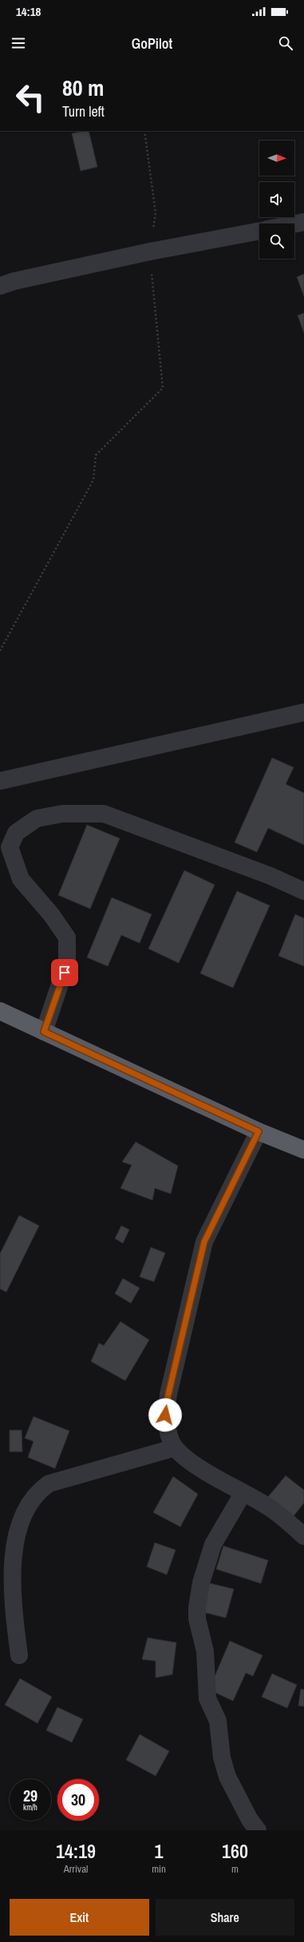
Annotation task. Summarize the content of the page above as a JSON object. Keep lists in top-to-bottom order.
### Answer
{
  "north": "right",
  "page": {
    "status": "14:18",
    "header": "GoPilot",
    "turn": ["80 m", "Turn left"],
    "speed": "29 km/h",
    "limit": "30",
    "eta": [
      "14:19",
      "Arrival",
      "1",
      "min",
      "160",
      "m"
    ],
    "buttons": ["Exit", "Share"]
  }
}
